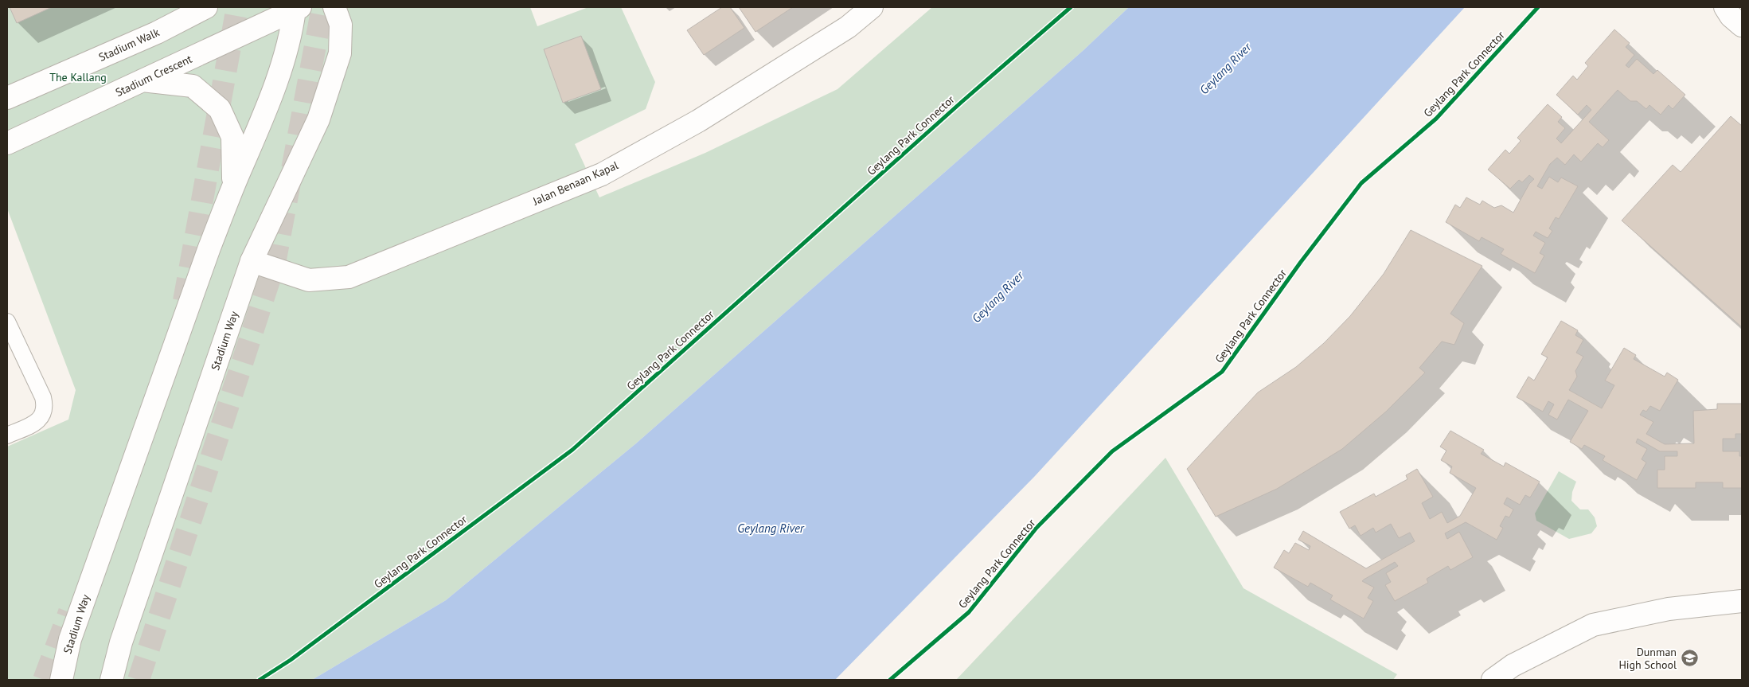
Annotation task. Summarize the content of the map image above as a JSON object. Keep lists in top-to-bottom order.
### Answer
{
  "streets": {
    "street": [
      "Stadium Walk",
      "Stadium Crescent",
      "Jalan Benaan Kapal",
      "Stadium Way"
    ],
    "cycle path": ["Geylang Park Connector"]
  },
  "crossings": [
    ["Stadium Crescent", "Stadium Way"],
    ["Jalan Benaan Kapal", "Stadium Way"]
  ],
  "water": ["Geylang River"],
  "parks": ["The Kallang"],
  "places": {
    "school or university": ["Dunman High School"]
  }
}
